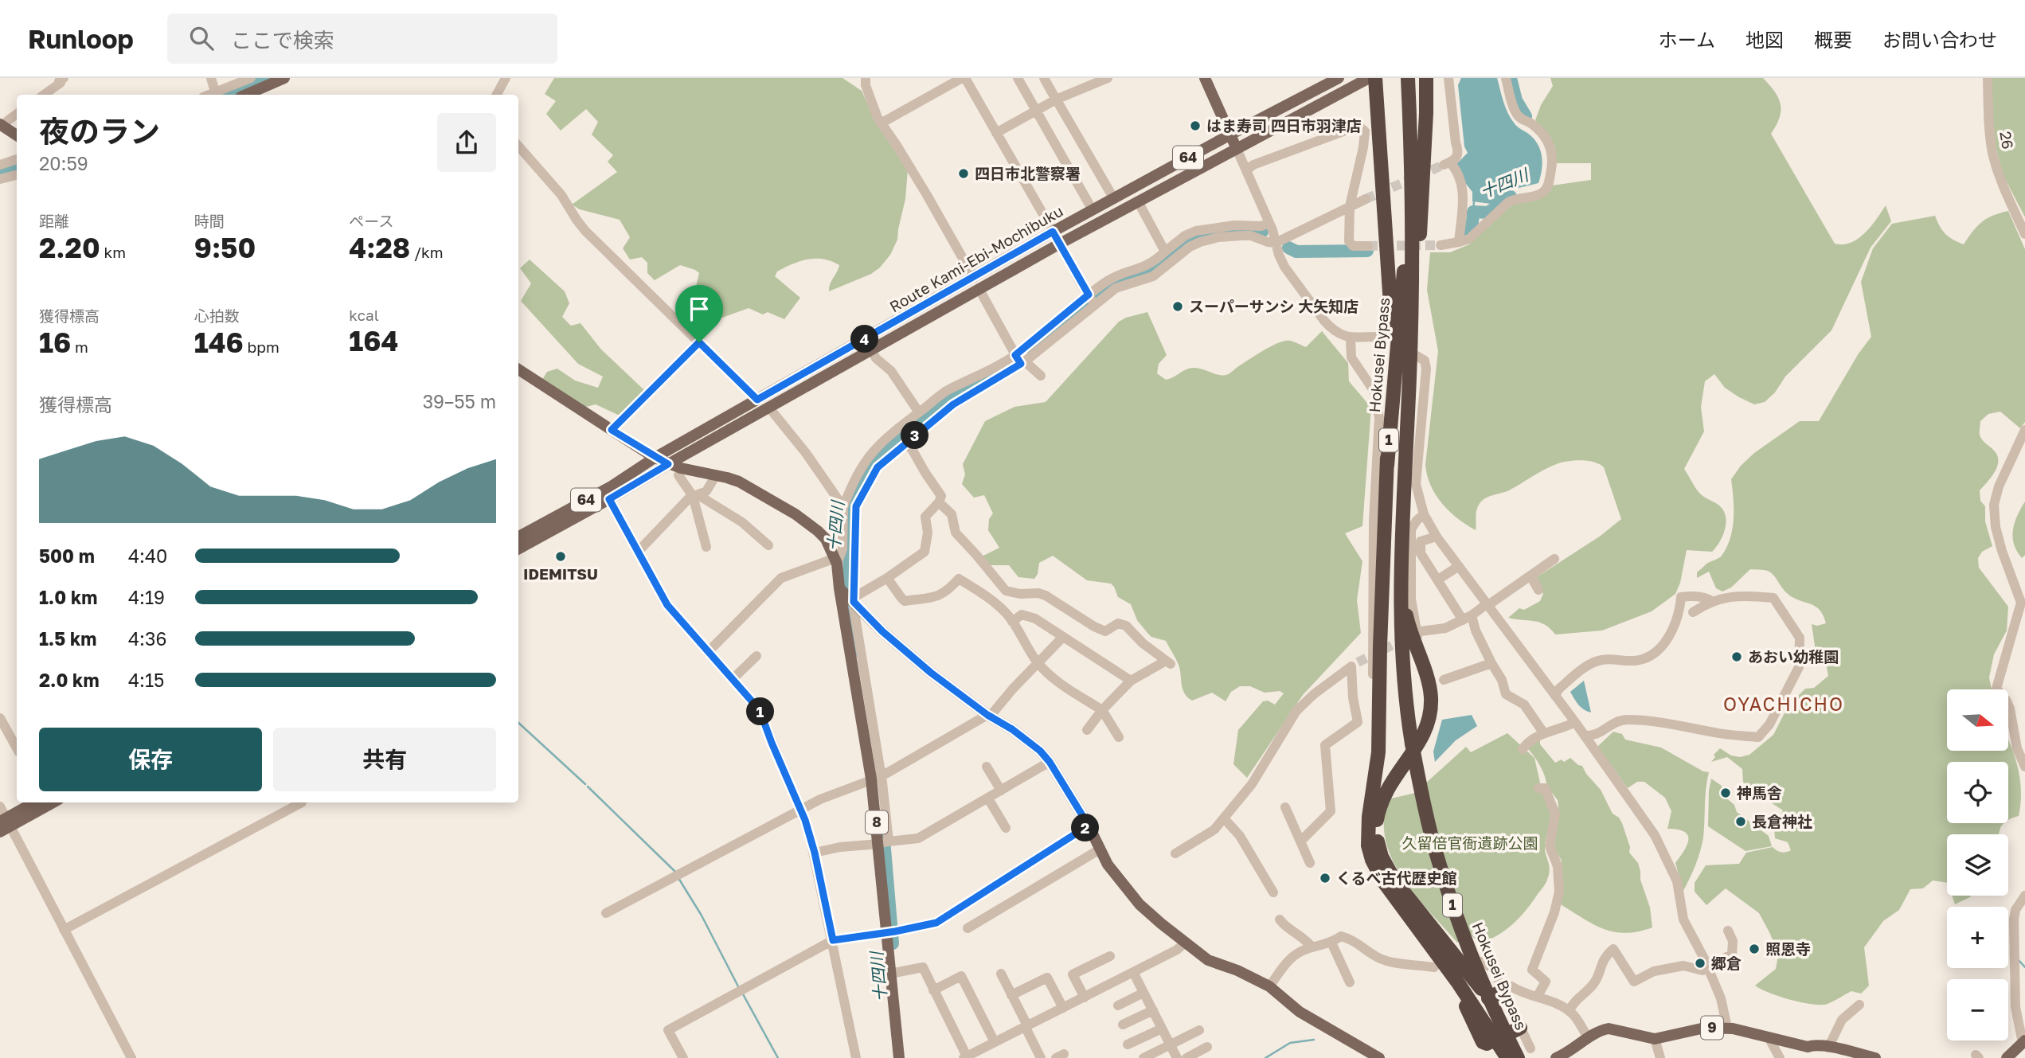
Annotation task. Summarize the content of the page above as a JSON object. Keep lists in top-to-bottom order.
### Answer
{
  "streets": {
    "highway": ["Hokusei Bypass", "1"],
    "main road": [
      "64",
      "Route Kami-Ebi-Mochibuku",
      "8",
      "9"
    ],
    "street": ["26"]
  },
  "crossings": [
    ["Route Kami-Ebi-Mochibuku", "8"],
    ["Hokusei Bypass", "1"]
  ],
  "districts": ["OYACHICHO"],
  "water": ["十四川"],
  "parks": ["久留倍官衙遺跡公園"],
  "places": [
    "はま寿司 四日市羽津店",
    "四日市北警察署",
    "スーパーサンシ 大矢知店",
    "IDEMITSU",
    "あおい幼稚園",
    "神馬舎",
    "長倉神社",
    "くるべ古代歴史館",
    "照恩寺",
    "郷倉"
  ],
  "north": "right",
  "page": {
    "header": "Runloop",
    "search": "ここで検索",
    "nav": [
      "ホーム",
      "地図",
      "概要",
      "お問い合わせ"
    ],
    "heading": ["夜のラン", "20:59"],
    "stats": [
      ["距離", "2.20 km"],
      ["時間", "9:50"],
      ["ペース", "4:28 /km"],
      ["獲得標高", "16 m"],
      ["心拍数", "146 bpm"],
      ["kcal", "164"]
    ],
    "pins": [
      "4",
      "3",
      "1",
      "2"
    ],
    "chart": ["獲得標高", "39–55 m"],
    "list": [
      {
        "name": "500 m",
        "note": "4:40"
      },
      {
        "name": "1.0 km",
        "note": "4:19"
      },
      {
        "name": "1.5 km",
        "note": "4:36"
      },
      {
        "name": "2.0 km",
        "note": "4:15"
      }
    ],
    "map_buttons": ["+", "−"],
    "buttons": ["保存", "共有"]
  }
}
